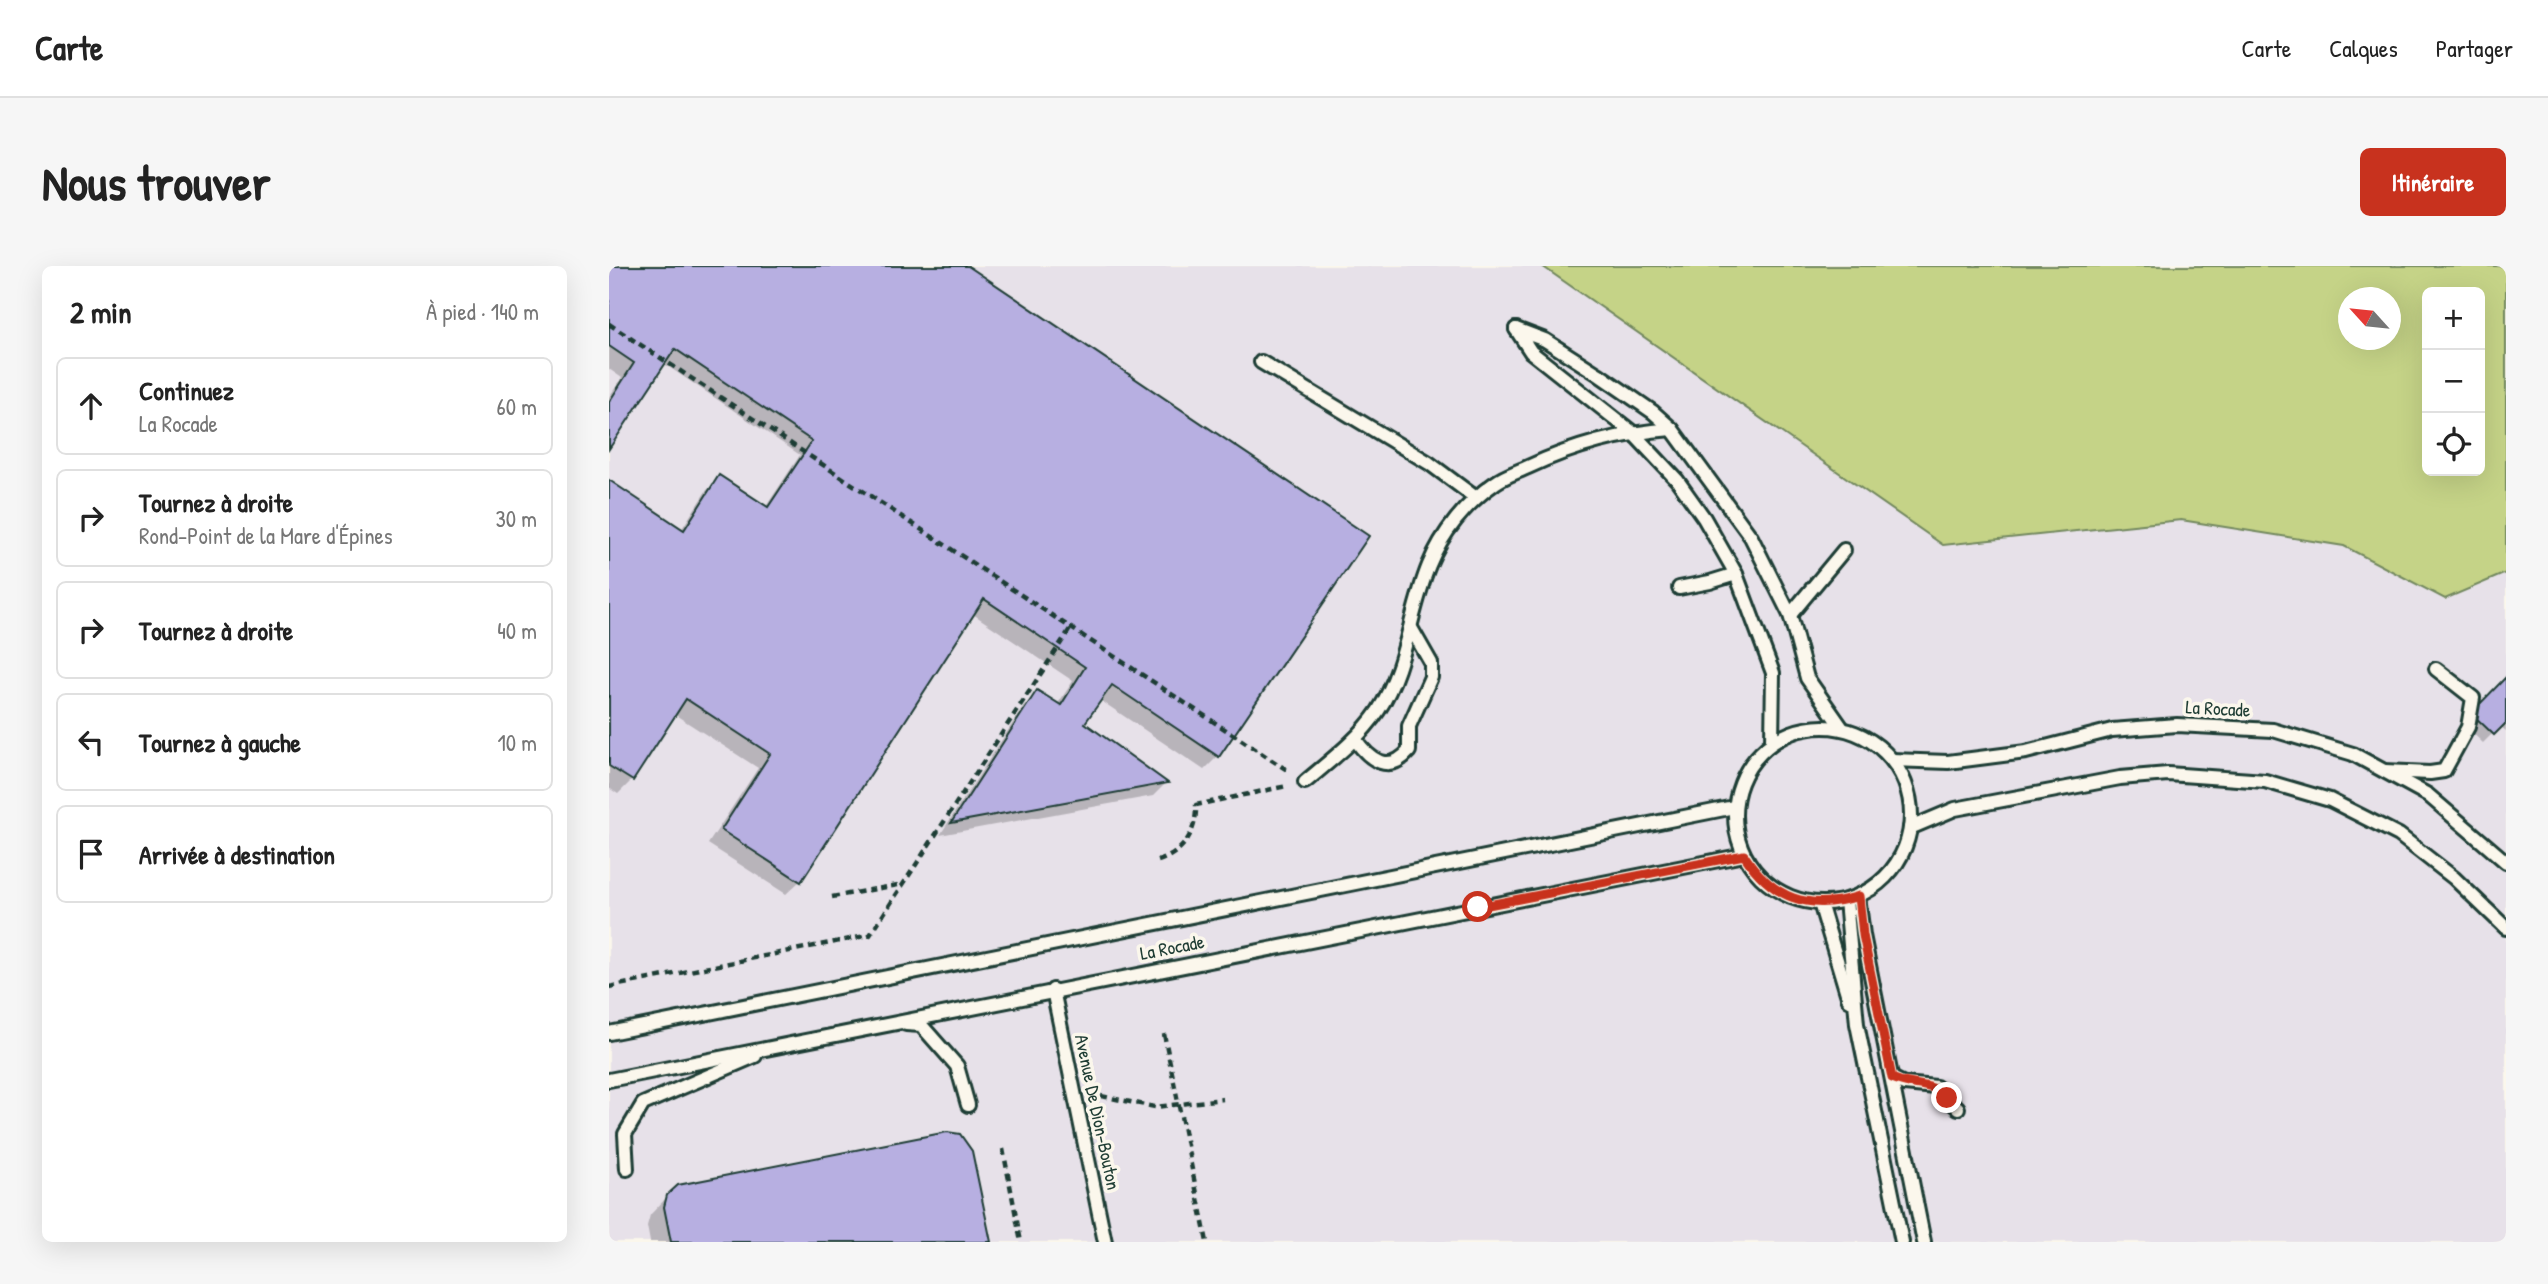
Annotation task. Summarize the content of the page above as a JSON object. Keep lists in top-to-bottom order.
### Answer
{
  "streets": {
    "lane": ["La Rocade", "Avenue De Dion-Bouton"]
  },
  "crossings": [
    ["La Rocade", "Avenue De Dion-Bouton"]
  ],
  "north": "top left",
  "page": {
    "header": "Carte",
    "nav": ["Carte", "Calques", "Partager"],
    "buttons": "Itinéraire",
    "title": "Nous trouver",
    "heading": ["2 min", "À pied · 140 m"],
    "map_buttons": ["+", "−"],
    "list": [
      ["Continuez", "La Rocade", "60 m"],
      ["Tournez à droite", "Rond-Point de la Mare d'Épines", "30 m"],
      ["Tournez à droite", "40 m"],
      ["Tournez à gauche", "10 m"],
      "Arrivée à destination"
    ]
  }
}
